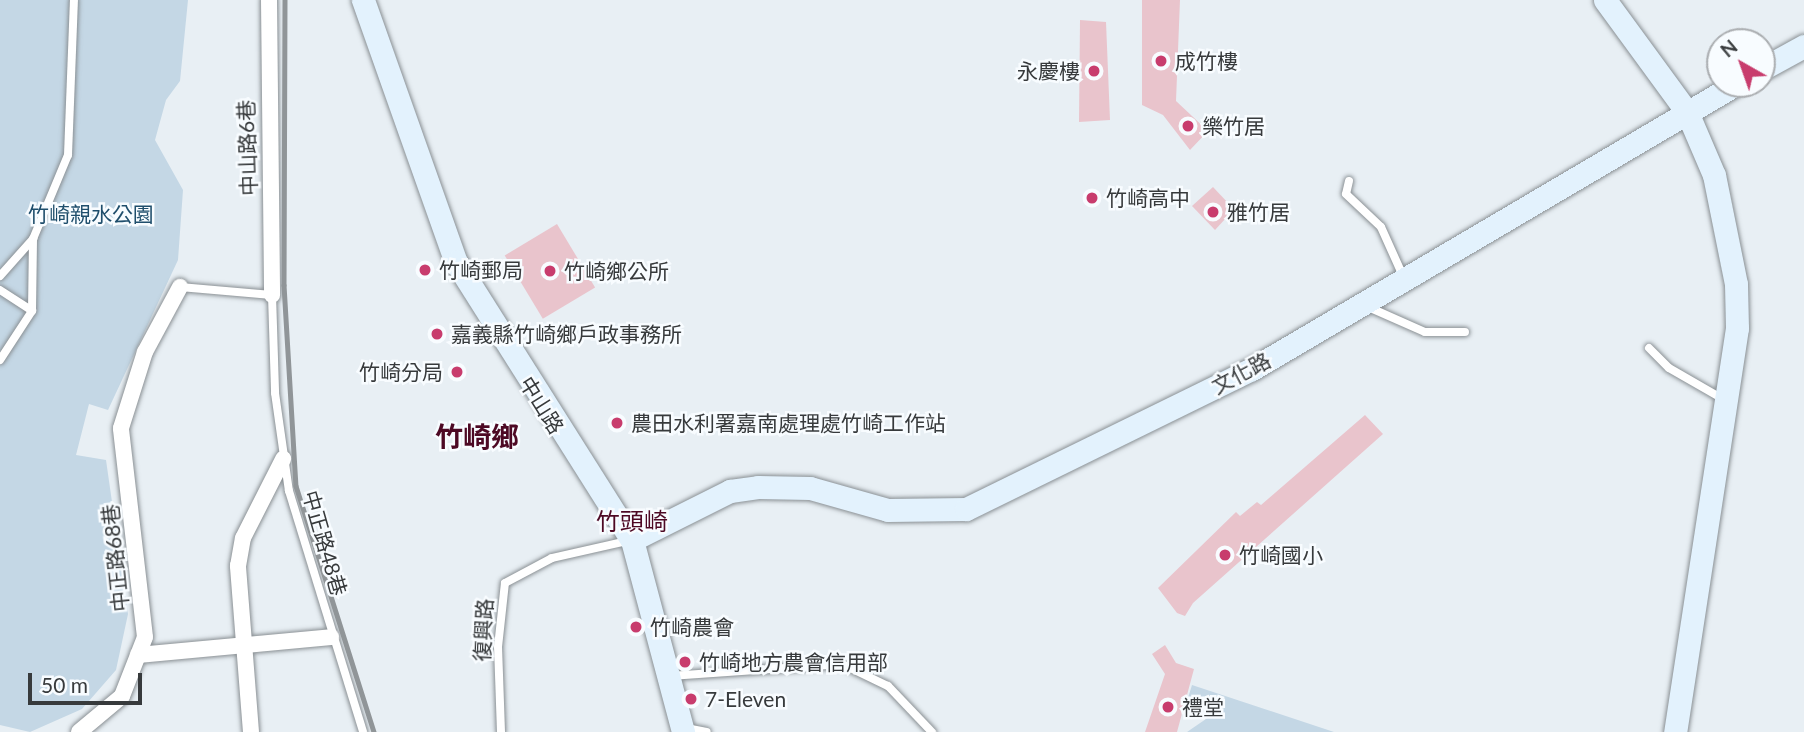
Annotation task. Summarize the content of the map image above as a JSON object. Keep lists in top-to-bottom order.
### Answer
{
  "streets": {
    "street": [
      "中山路6巷",
      "文化路",
      "中山路",
      "中正路68巷"
    ],
    "lane": ["中正路48巷", "復興路"]
  },
  "crossings": [
    ["中山路6巷", "中正路48巷"],
    ["文化路", "中山路"],
    ["文化路", "復興路"],
    ["中山路", "復興路"]
  ],
  "districts": ["竹崎鄉", "竹頭崎"],
  "parks": ["竹崎親水公園"],
  "places": [
    "成竹樓",
    "永慶樓",
    "樂竹居",
    "竹崎高中",
    "雅竹居",
    "竹崎郵局",
    "竹崎鄉公所",
    "嘉義縣竹崎鄉戶政事務所",
    "竹崎分局",
    "農田水利署嘉南處理處竹崎工作站",
    "竹崎國小",
    "竹崎農會",
    "竹崎地方農會信用部",
    "7-Eleven",
    "禮堂"
  ],
  "scale_bar": "50 m",
  "north": "top left"
}
